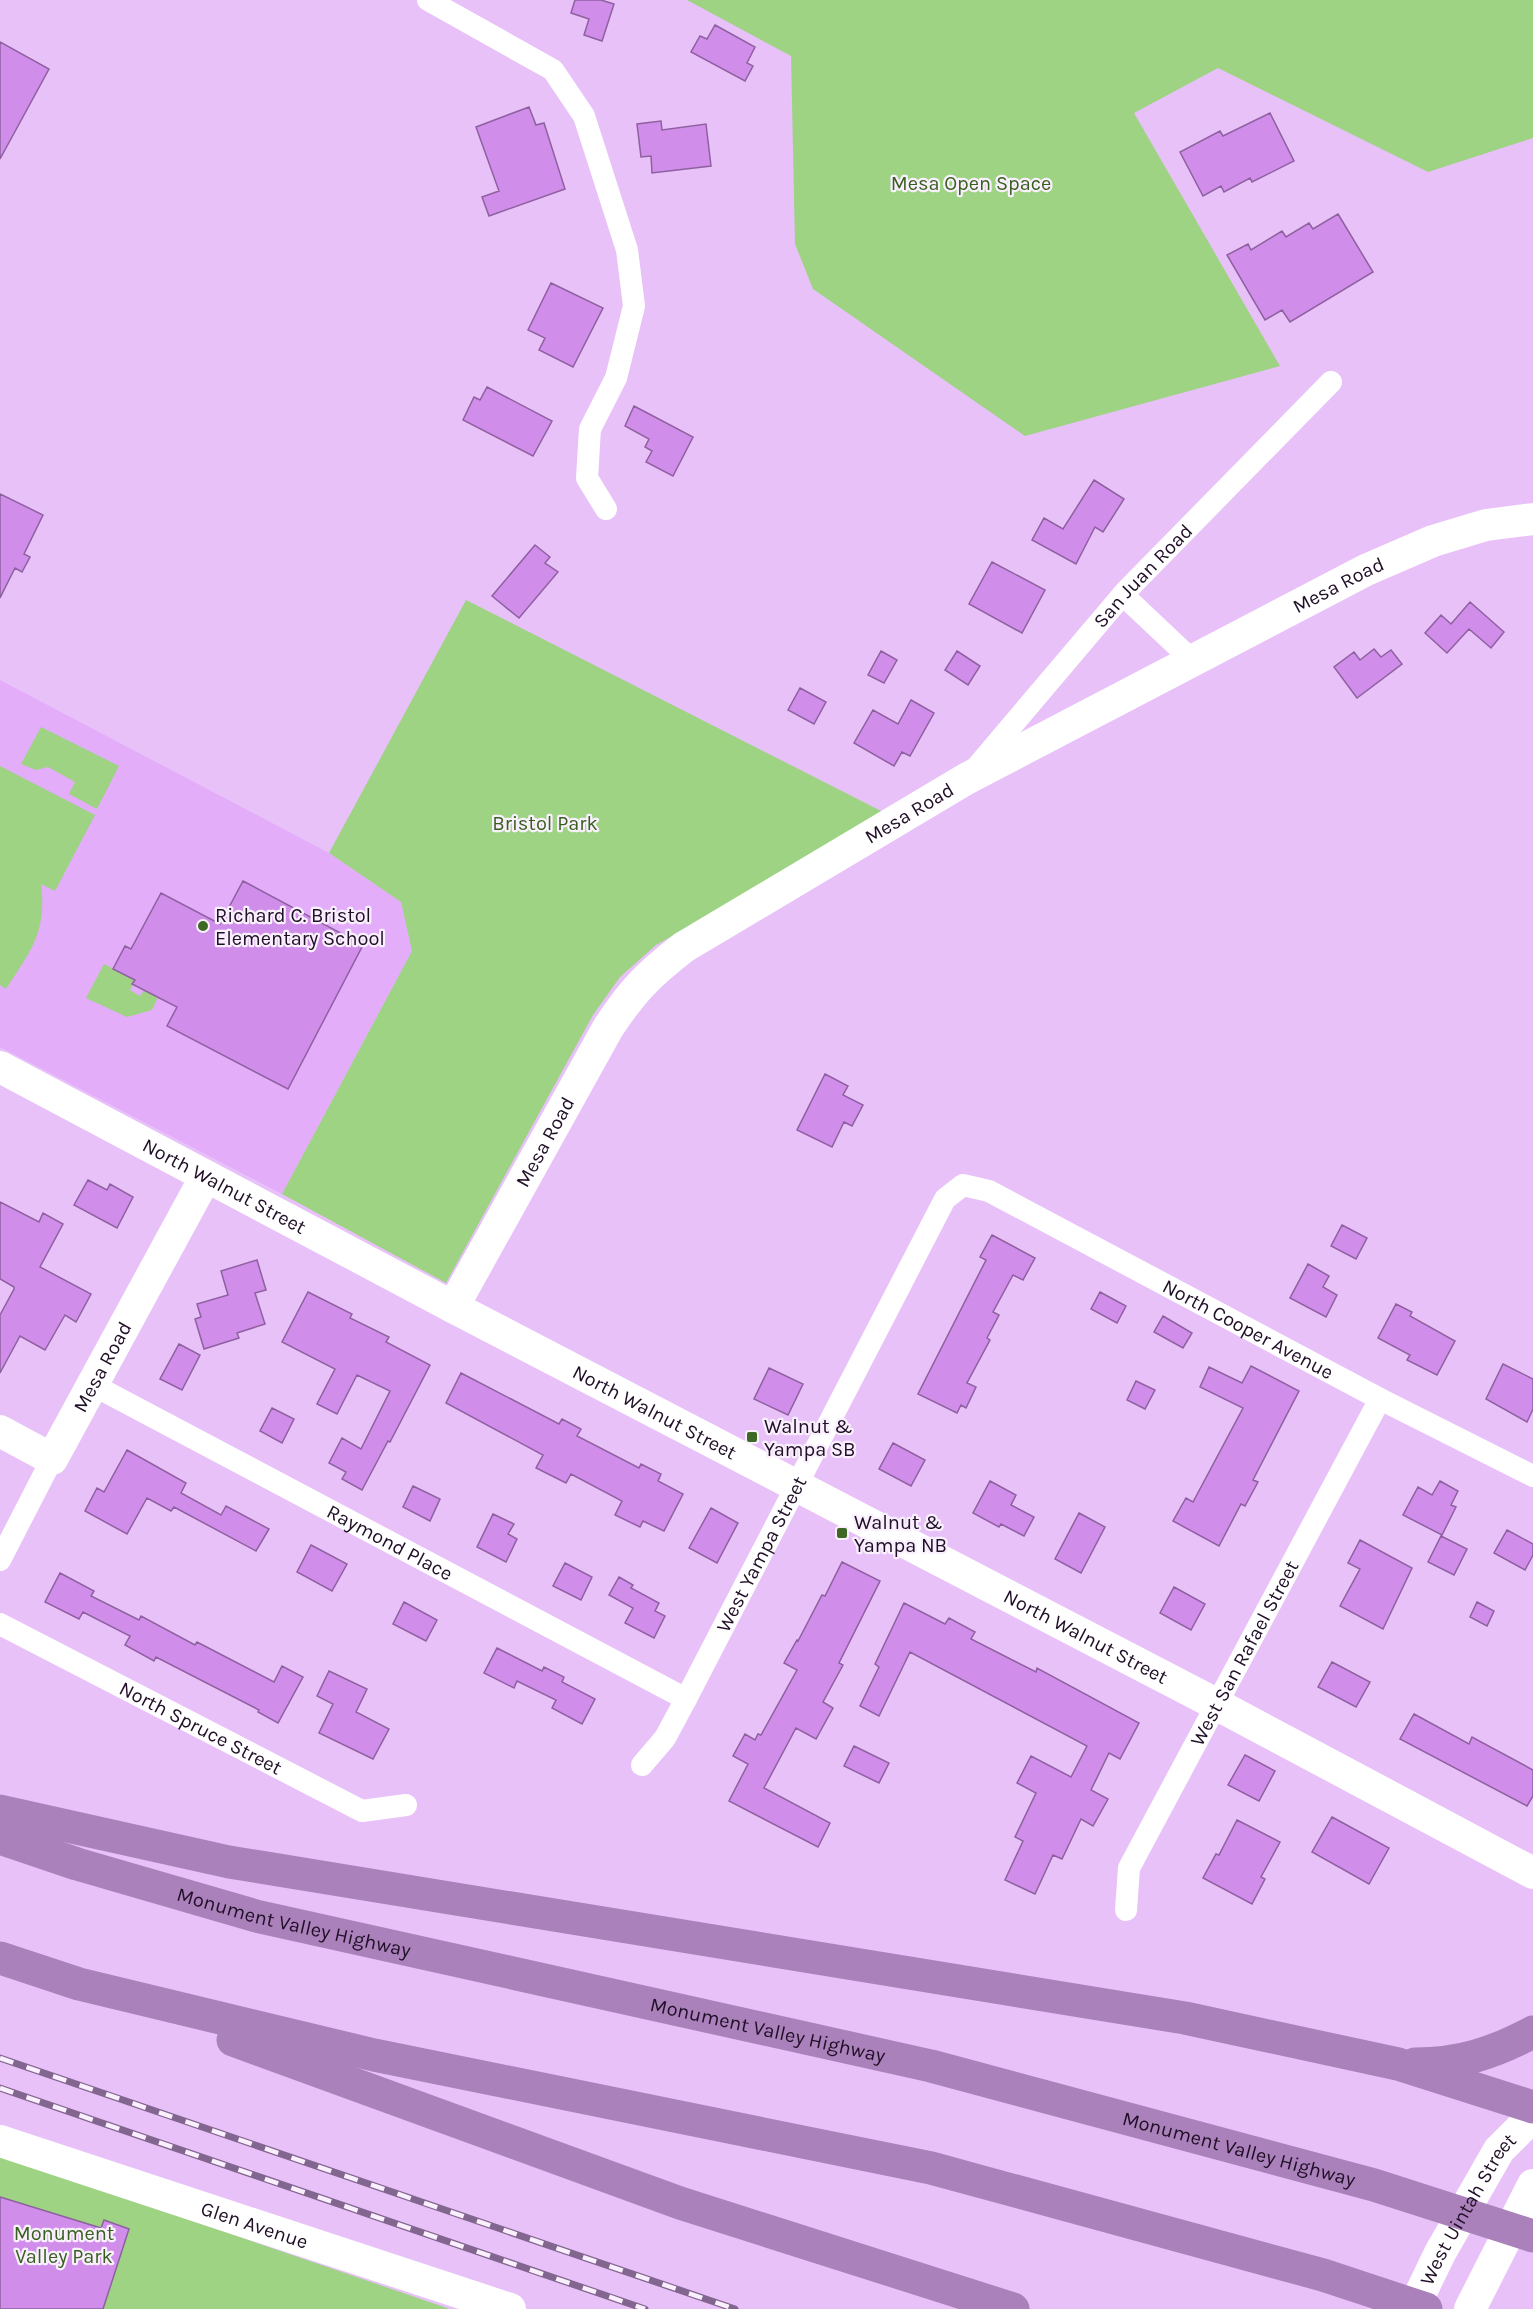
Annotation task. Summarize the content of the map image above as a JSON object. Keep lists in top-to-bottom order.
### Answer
{
  "streets": {
    "highway": ["Monument Valley Highway"],
    "main road": [
      "Mesa Road",
      "North Walnut Street",
      "West Uintah Street",
      "Glen Avenue"
    ],
    "street": [
      "San Juan Road",
      "North Cooper Avenue",
      "Raymond Place",
      "West Yampa Street",
      "West San Rafael Street",
      "North Spruce Street"
    ]
  },
  "crossings": [
    ["San Juan Road", "Mesa Road"],
    ["Mesa Road", "North Walnut Street"],
    ["Mesa Road", "Raymond Place"],
    ["North Walnut Street", "West Yampa Street"],
    ["North Walnut Street", "West San Rafael Street"],
    ["North Cooper Avenue", "West Yampa Street"],
    ["North Cooper Avenue", "West San Rafael Street"],
    ["Raymond Place", "West Yampa Street"]
  ],
  "parks": ["Mesa Open Space", "Bristol Park", "Monument Valley Park"],
  "places": {
    "other": ["Richard C. Bristol Elementary School"],
    "transit": ["Walnut & Yampa SB", "Walnut & Yampa NB"]
  }
}
